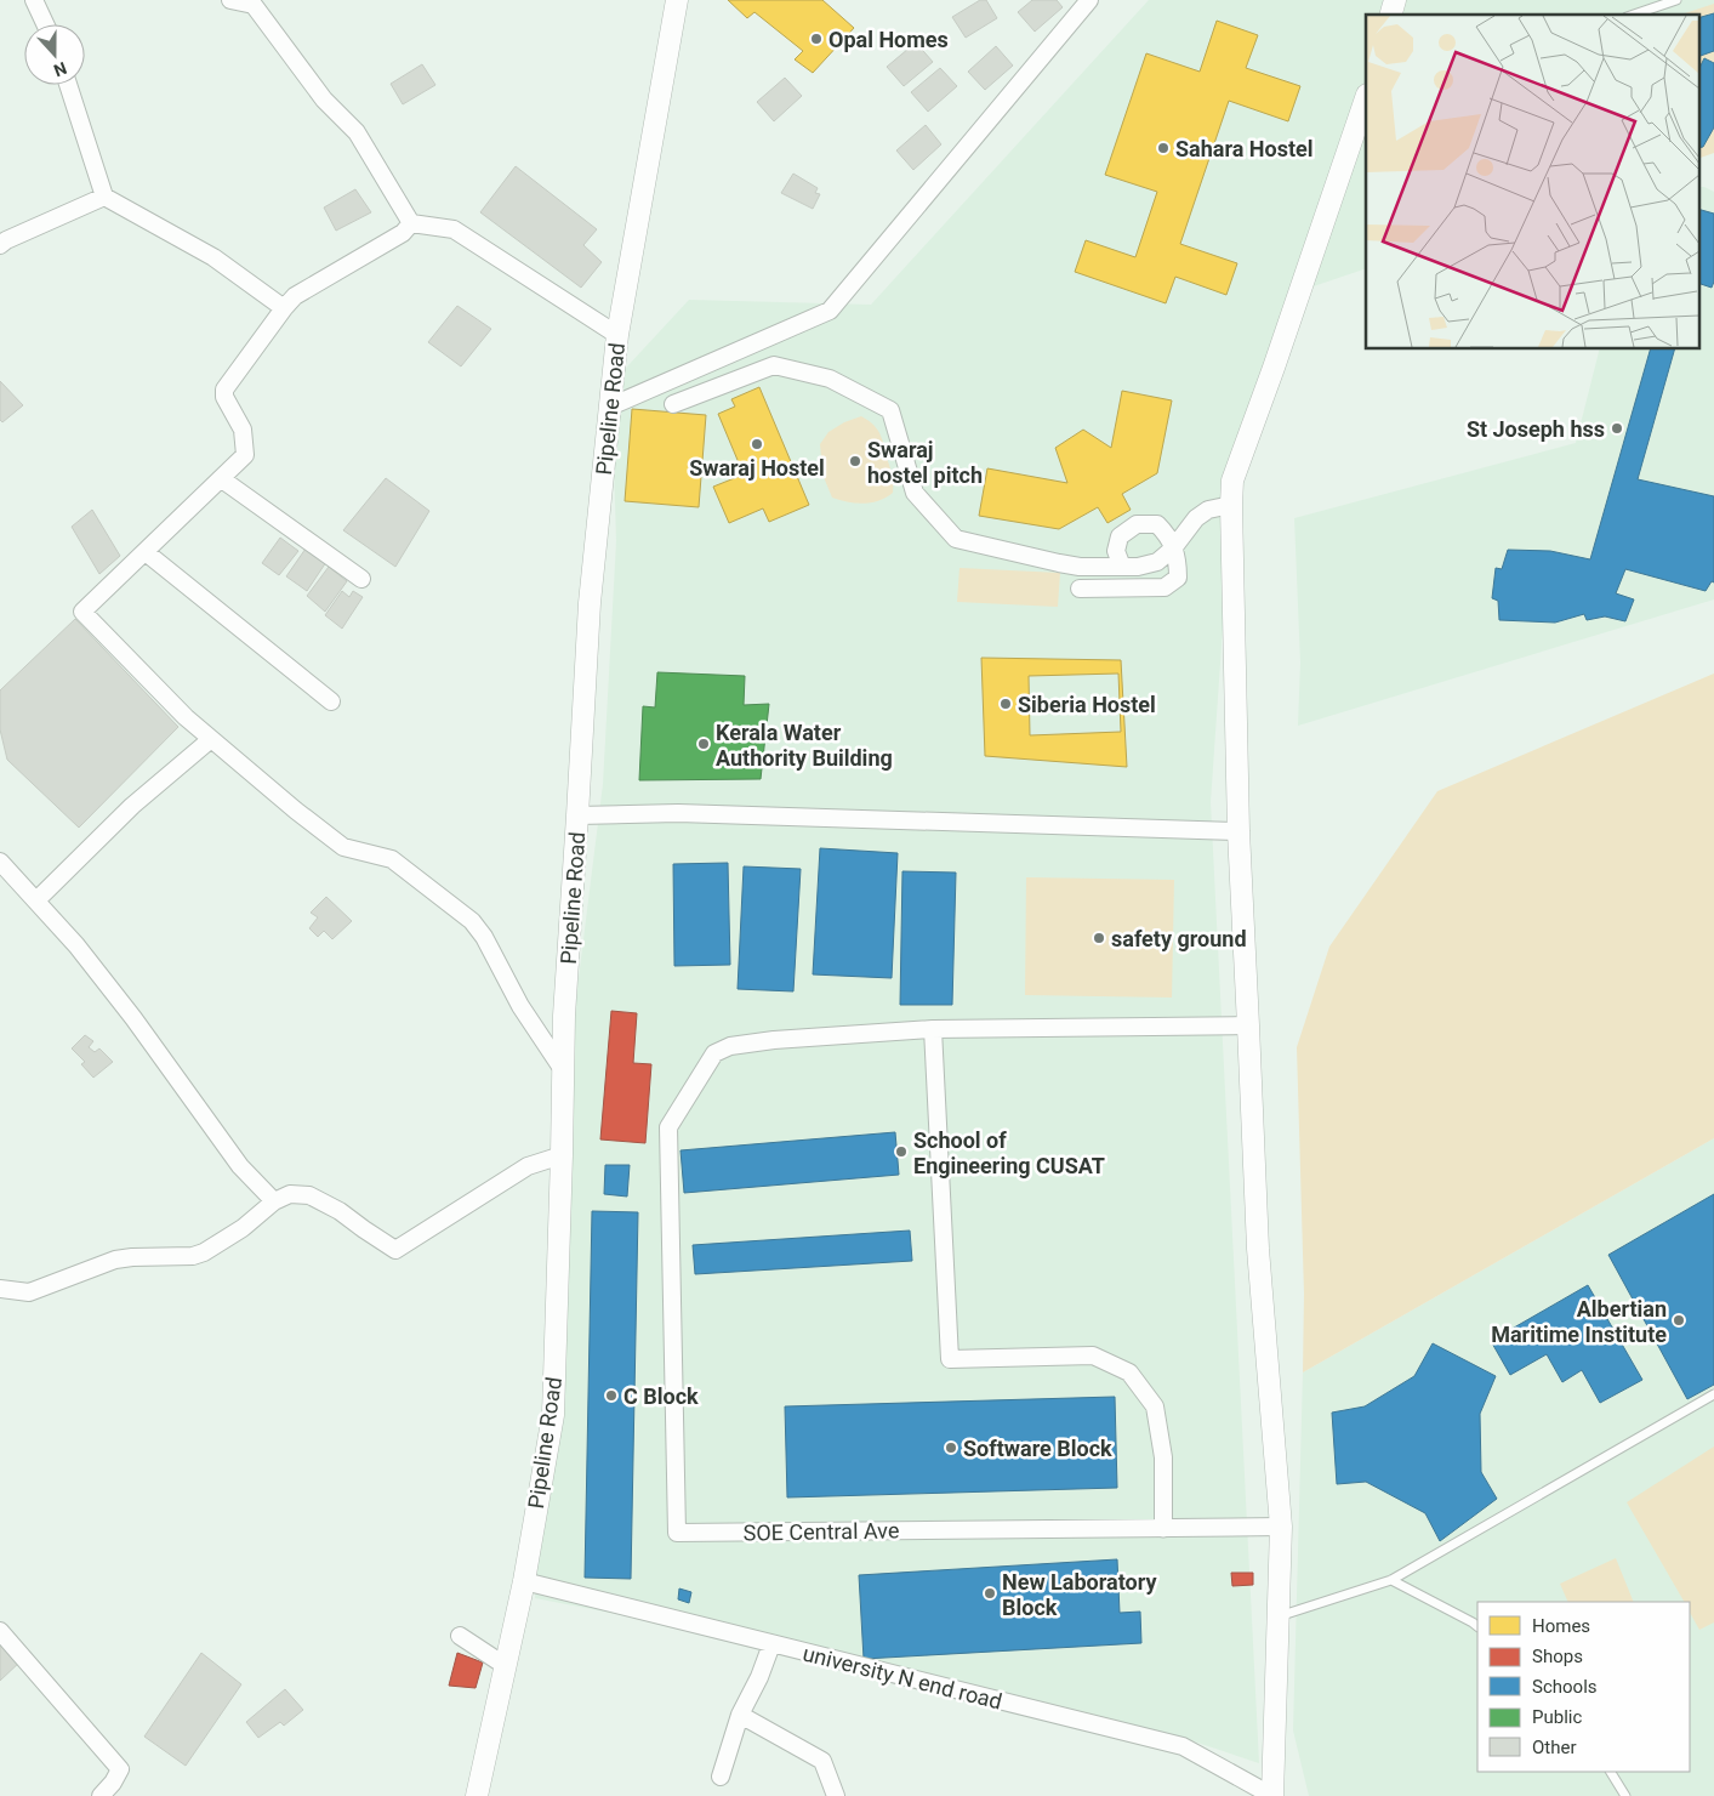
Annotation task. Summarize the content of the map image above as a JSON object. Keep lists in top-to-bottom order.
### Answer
{
  "streets": {
    "street": ["Pipeline Road", "SOE Central Ave", "university N end road"]
  },
  "crossings": [
    ["Pipeline Road", "university N end road"]
  ],
  "places": [
    "Opal Homes",
    "Sahara Hostel",
    "St Joseph hss",
    "Swaraj Hostel",
    "Swaraj hostel pitch",
    "Siberia Hostel",
    "Kerala Water Authority Building",
    "safety ground",
    "School of Engineering CUSAT",
    "Albertian Maritime Institute",
    "C Block",
    "Software Block",
    "New Laboratory Block"
  ],
  "legend": [
    "Homes",
    "Shops",
    "Schools",
    "Public",
    "Other"
  ],
  "north": "bottom"
}
